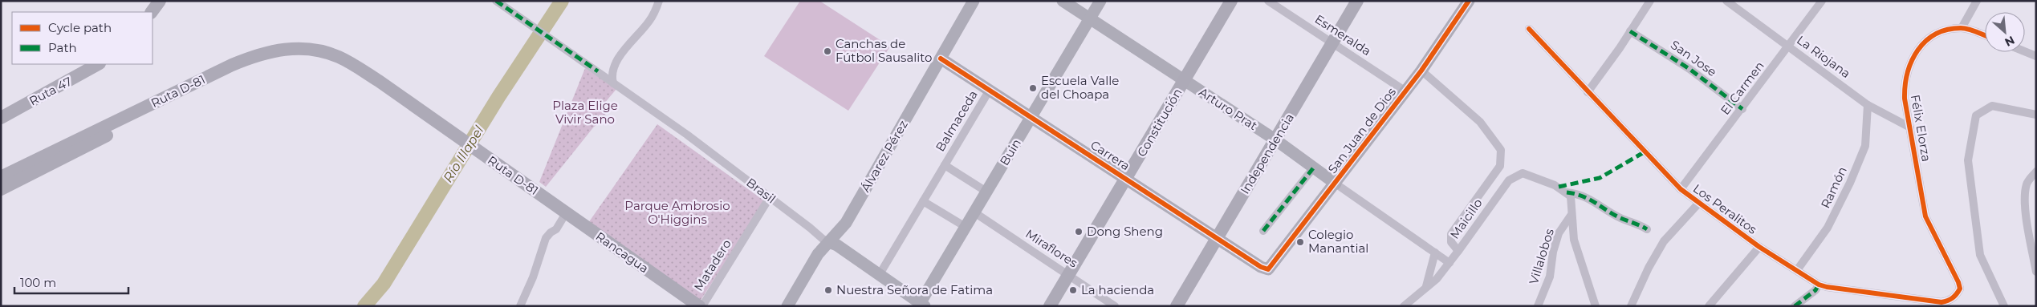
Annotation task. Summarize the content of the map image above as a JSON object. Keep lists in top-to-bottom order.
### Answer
{
  "streets": {
    "main road": [
      "Ruta 47",
      "Ruta D-81",
      "Constitución",
      "Independencia",
      "Rancagua"
    ],
    "street": [
      "Esmeralda",
      "La Riojana",
      "San Jose",
      "El Carmen",
      "Arturo Prat",
      "Balmaceda",
      "Félix Elorza",
      "San Juan de Dios",
      "Buin",
      "Carrera",
      "Álvarez Pérez",
      "Ramón",
      "Brasil",
      "Los Peralitos",
      "Maicillo",
      "Miraflores",
      "Villalobos",
      "Matadero"
    ]
  },
  "crossings": [
    ["Esmeralda", "San Juan de Dios"],
    ["Esmeralda", "Independencia"],
    ["La Riojana", "El Carmen"],
    ["La Riojana", "Félix Elorza"],
    ["La Riojana", "Ramón"],
    ["San Jose", "El Carmen"],
    ["El Carmen", "Los Peralitos"],
    ["Ruta D-81", "Rancagua"],
    ["Arturo Prat", "Constitución"],
    ["Arturo Prat", "San Juan de Dios"],
    ["Arturo Prat", "Buin"],
    ["Arturo Prat", "Independencia"],
    ["Balmaceda", "Carrera"],
    ["Balmaceda", "Brasil"],
    ["Constitución", "Carrera"],
    ["Constitución", "Miraflores"],
    ["Félix Elorza", "Los Peralitos"],
    ["San Juan de Dios", "Carrera"],
    ["San Juan de Dios", "Maicillo"],
    ["Buin", "Carrera"],
    ["Buin", "Brasil"],
    ["Buin", "Miraflores"],
    ["Independencia", "Carrera"],
    ["Carrera", "Álvarez Pérez"],
    ["Álvarez Pérez", "Brasil"],
    ["Ramón", "Los Peralitos"],
    ["Brasil", "Matadero"]
  ],
  "water": ["Río Illapel"],
  "parks": ["Plaza Elige Vivir Sano", "Parque Ambrosio O'Higgins"],
  "places": [
    "Canchas de Fútbol Sausalito",
    "Escuela Valle del Choapa",
    "Dong Sheng",
    "Colegio Manantial",
    "Nuestra Señora de Fatima",
    "La hacienda"
  ],
  "legend": ["Cycle path", "Path"],
  "scale_bar": "100 m",
  "north": "bottom right"
}
